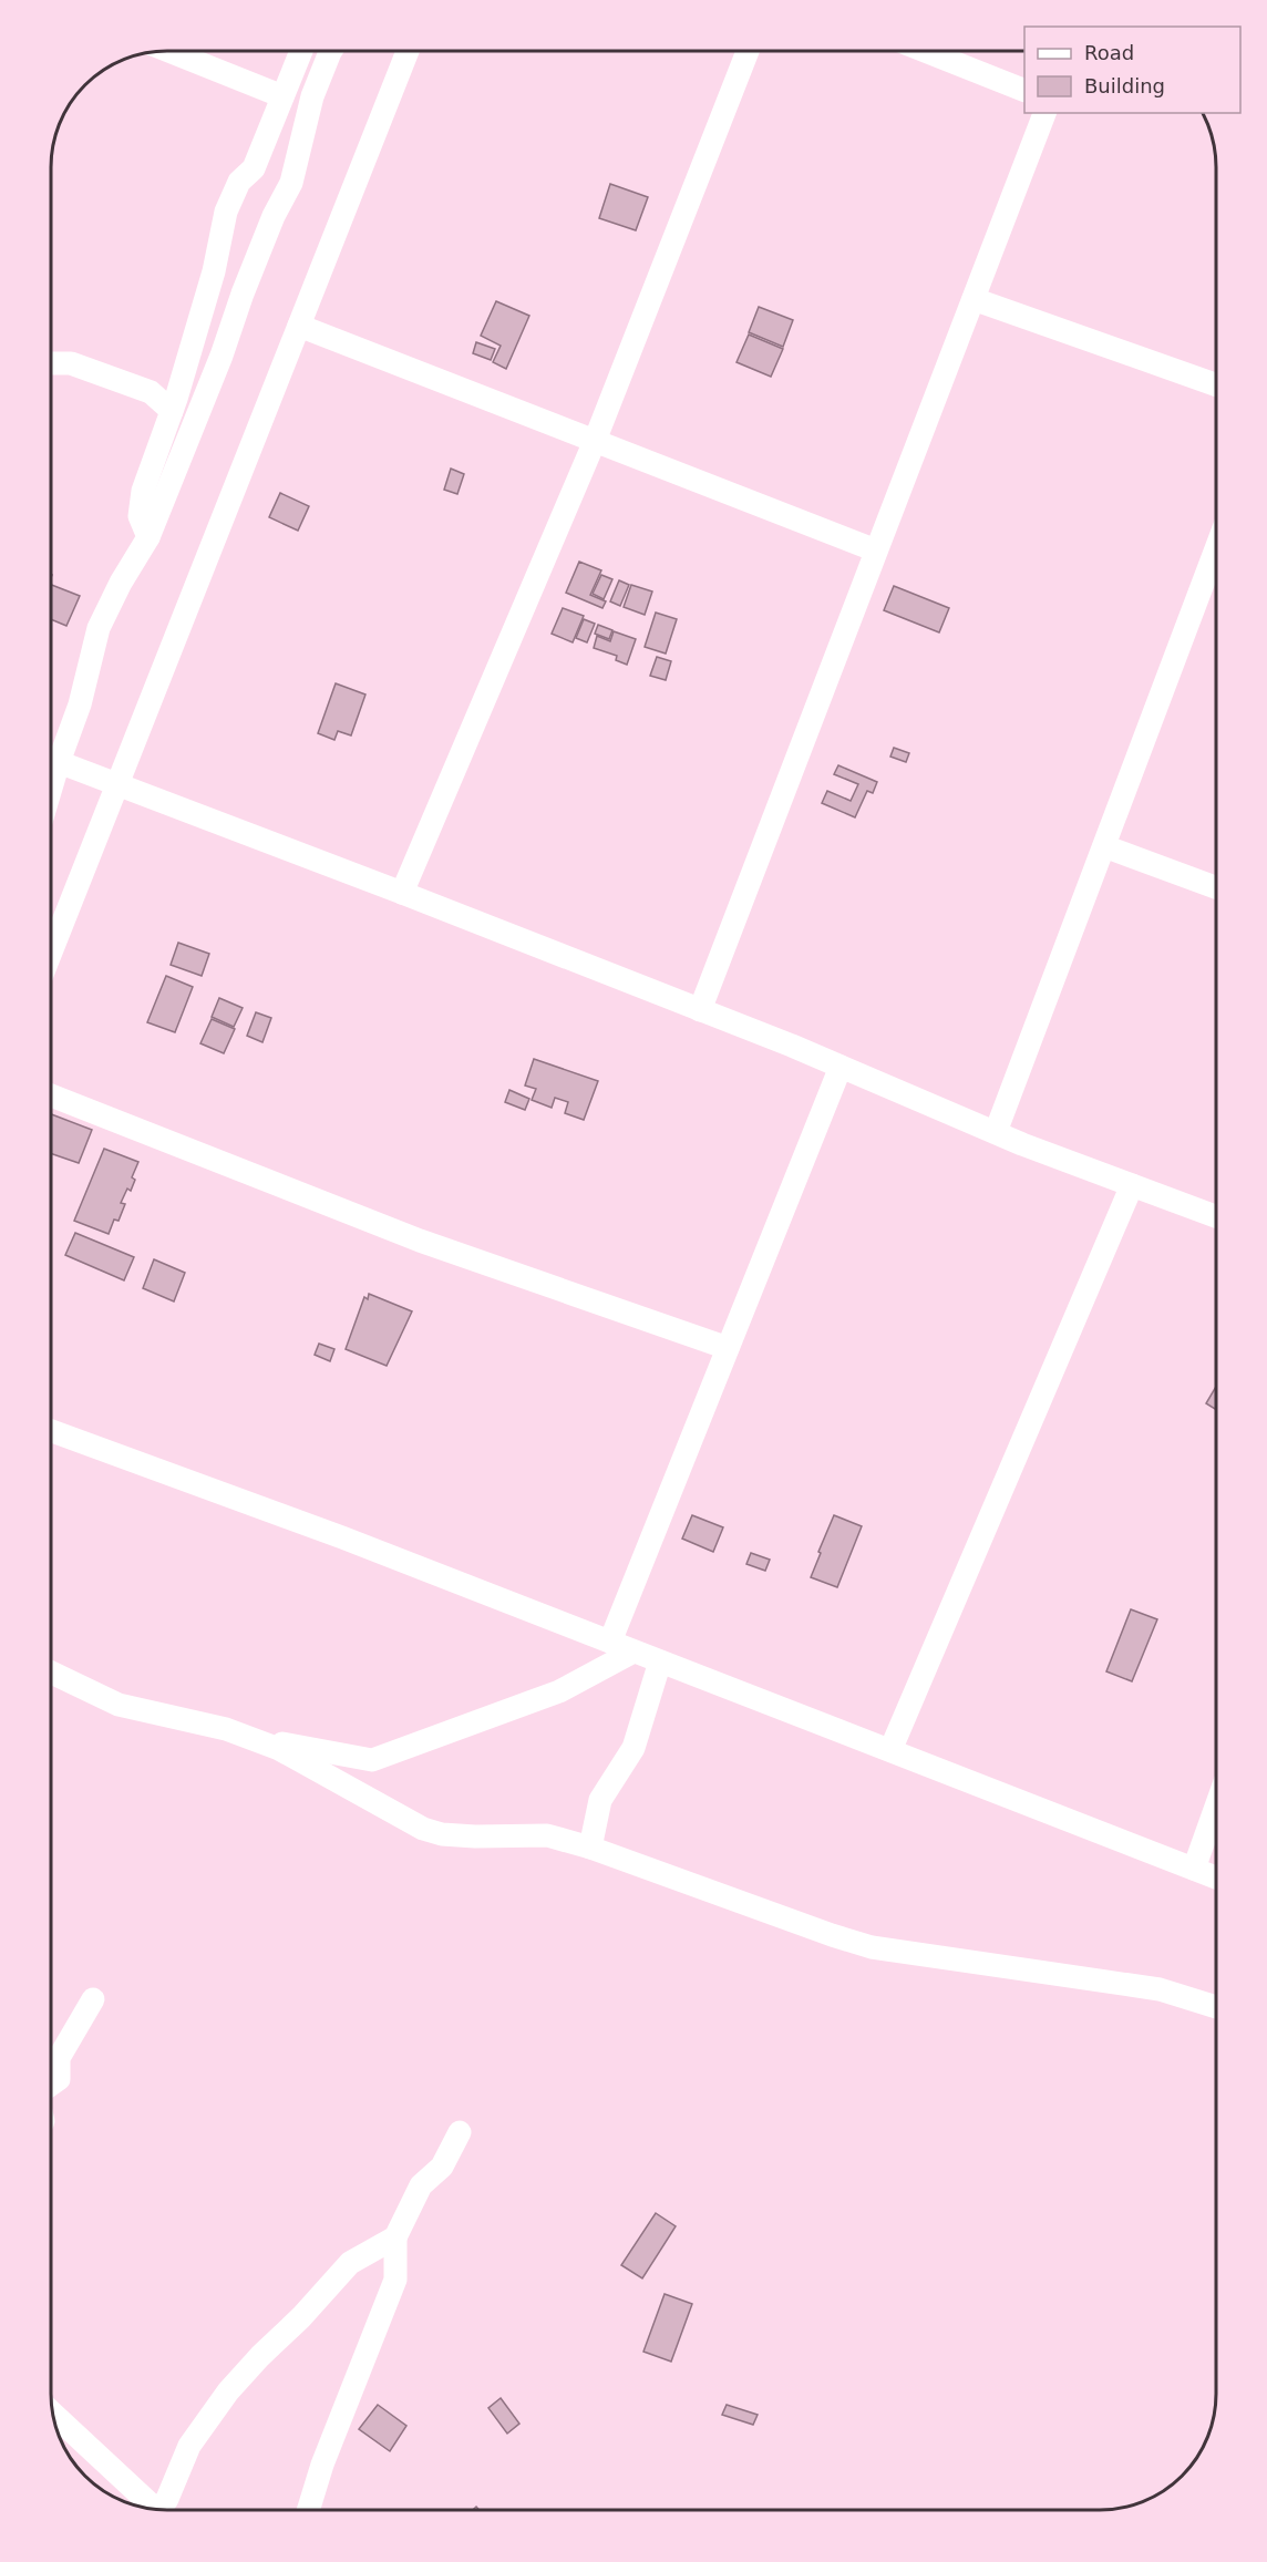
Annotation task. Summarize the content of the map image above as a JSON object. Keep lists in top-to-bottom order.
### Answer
{
  "legend": ["Road", "Building"]
}
